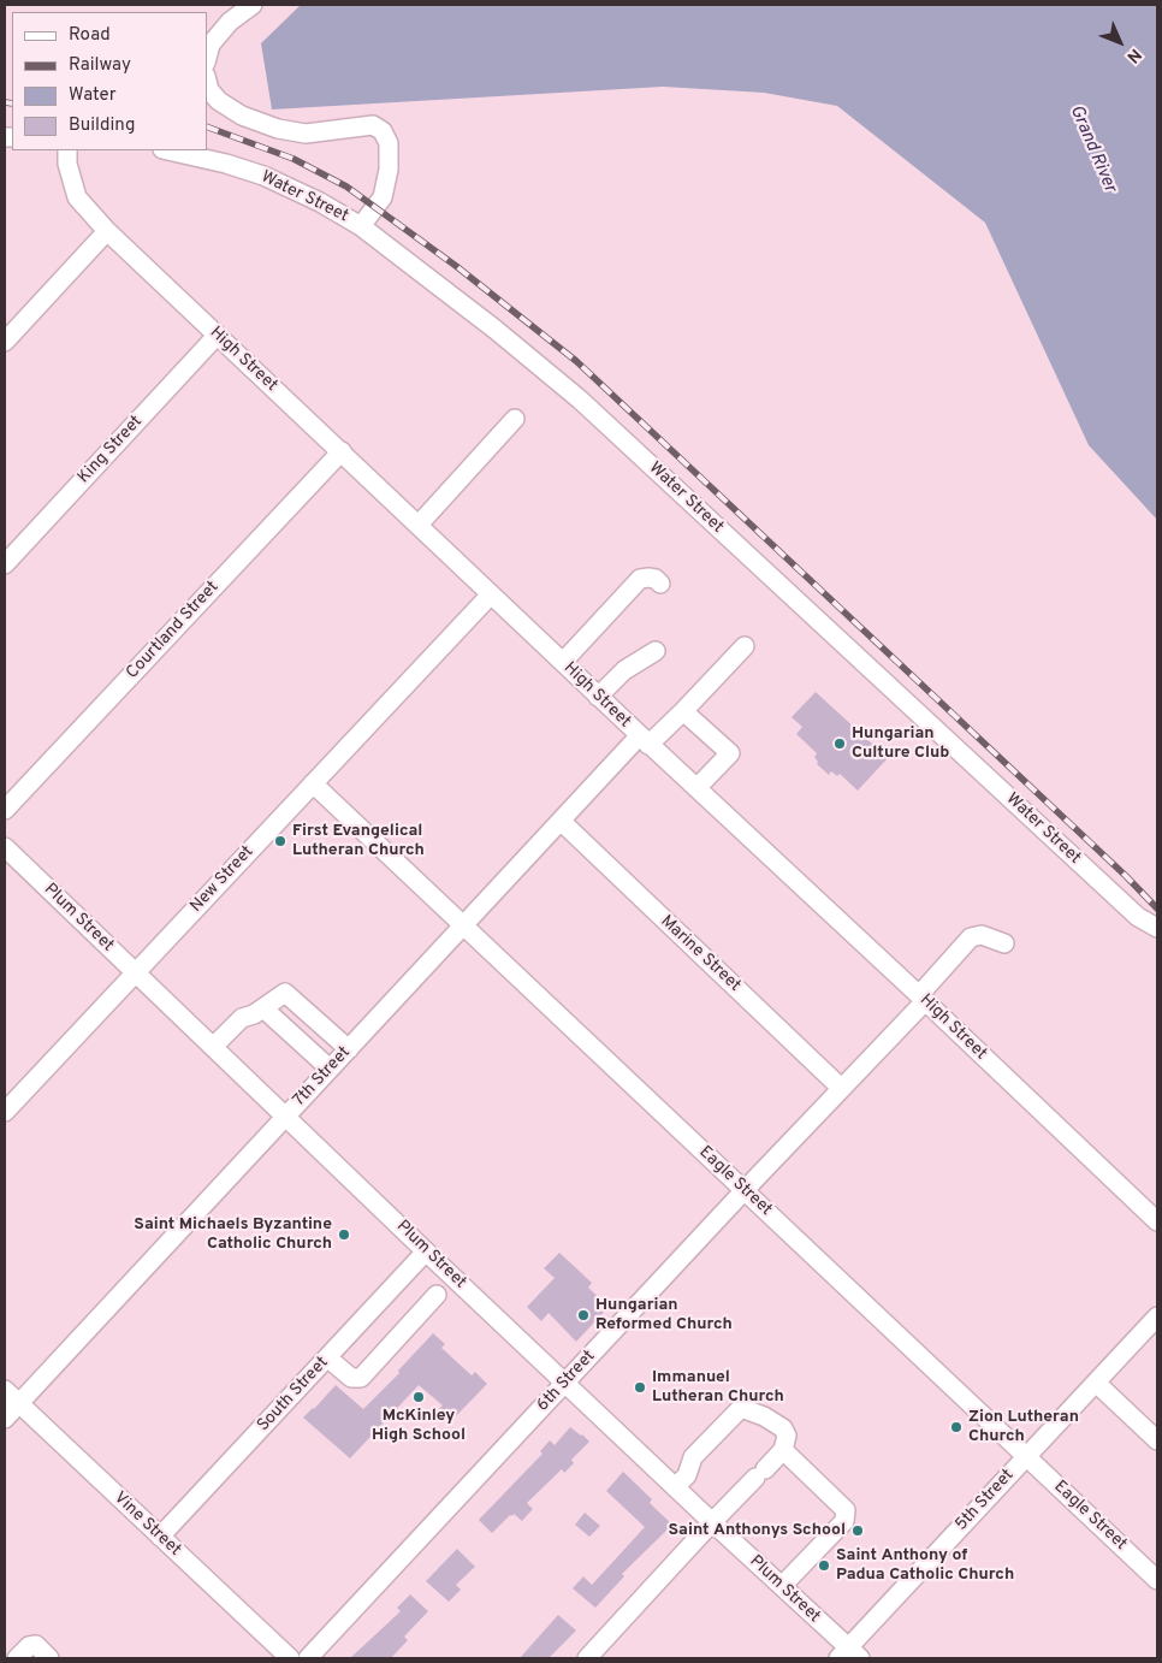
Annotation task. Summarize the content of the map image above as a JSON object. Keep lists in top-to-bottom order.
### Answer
{
  "streets": {
    "street": [
      "Water Street",
      "High Street",
      "King Street",
      "Courtland Street",
      "New Street",
      "Plum Street",
      "Marine Street",
      "7th Street",
      "Eagle Street",
      "6th Street",
      "South Street",
      "5th Street",
      "Vine Street"
    ]
  },
  "crossings": [
    ["High Street", "King Street"],
    ["High Street", "Courtland Street"],
    ["High Street", "New Street"],
    ["High Street", "7th Street"],
    ["High Street", "6th Street"],
    ["New Street", "Plum Street"],
    ["New Street", "Eagle Street"],
    ["Plum Street", "7th Street"],
    ["Plum Street", "6th Street"],
    ["Plum Street", "South Street"],
    ["Plum Street", "5th Street"],
    ["Marine Street", "7th Street"],
    ["Marine Street", "6th Street"],
    ["7th Street", "Eagle Street"],
    ["7th Street", "Vine Street"],
    ["Eagle Street", "6th Street"],
    ["Eagle Street", "5th Street"],
    ["South Street", "Vine Street"]
  ],
  "water": ["Grand River"],
  "places": [
    "Hungarian Culture Club",
    "First Evangelical Lutheran Church",
    "Saint Michaels Byzantine Catholic Church",
    "Hungarian Reformed Church",
    "Immanuel Lutheran Church",
    "McKinley High School",
    "Zion Lutheran Church",
    "Saint Anthonys School",
    "Saint Anthony of Padua Catholic Church"
  ],
  "legend": [
    "Road",
    "Railway",
    "Water",
    "Building"
  ],
  "north": "bottom right"
}
